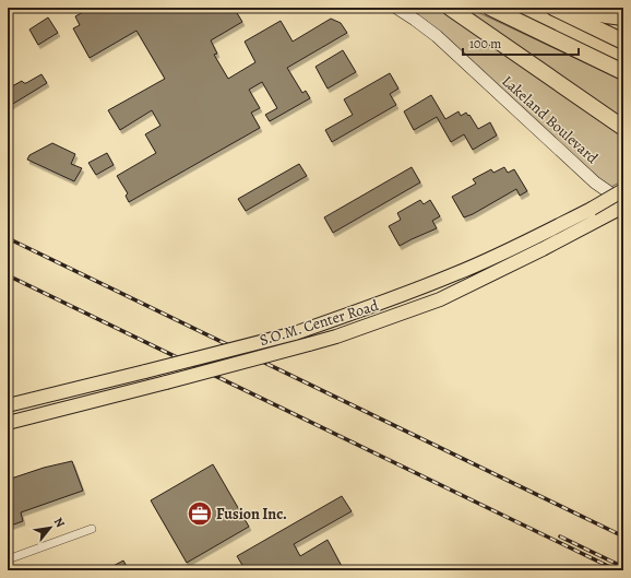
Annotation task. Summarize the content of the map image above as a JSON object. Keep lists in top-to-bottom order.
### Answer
{
  "streets": {
    "main road": ["S.O.M. Center Road"],
    "street": ["Lakeland Boulevard"]
  },
  "places": {
    "office": ["Fusion Inc."]
  },
  "scale_bar": "100 m",
  "north": "top right"
}
